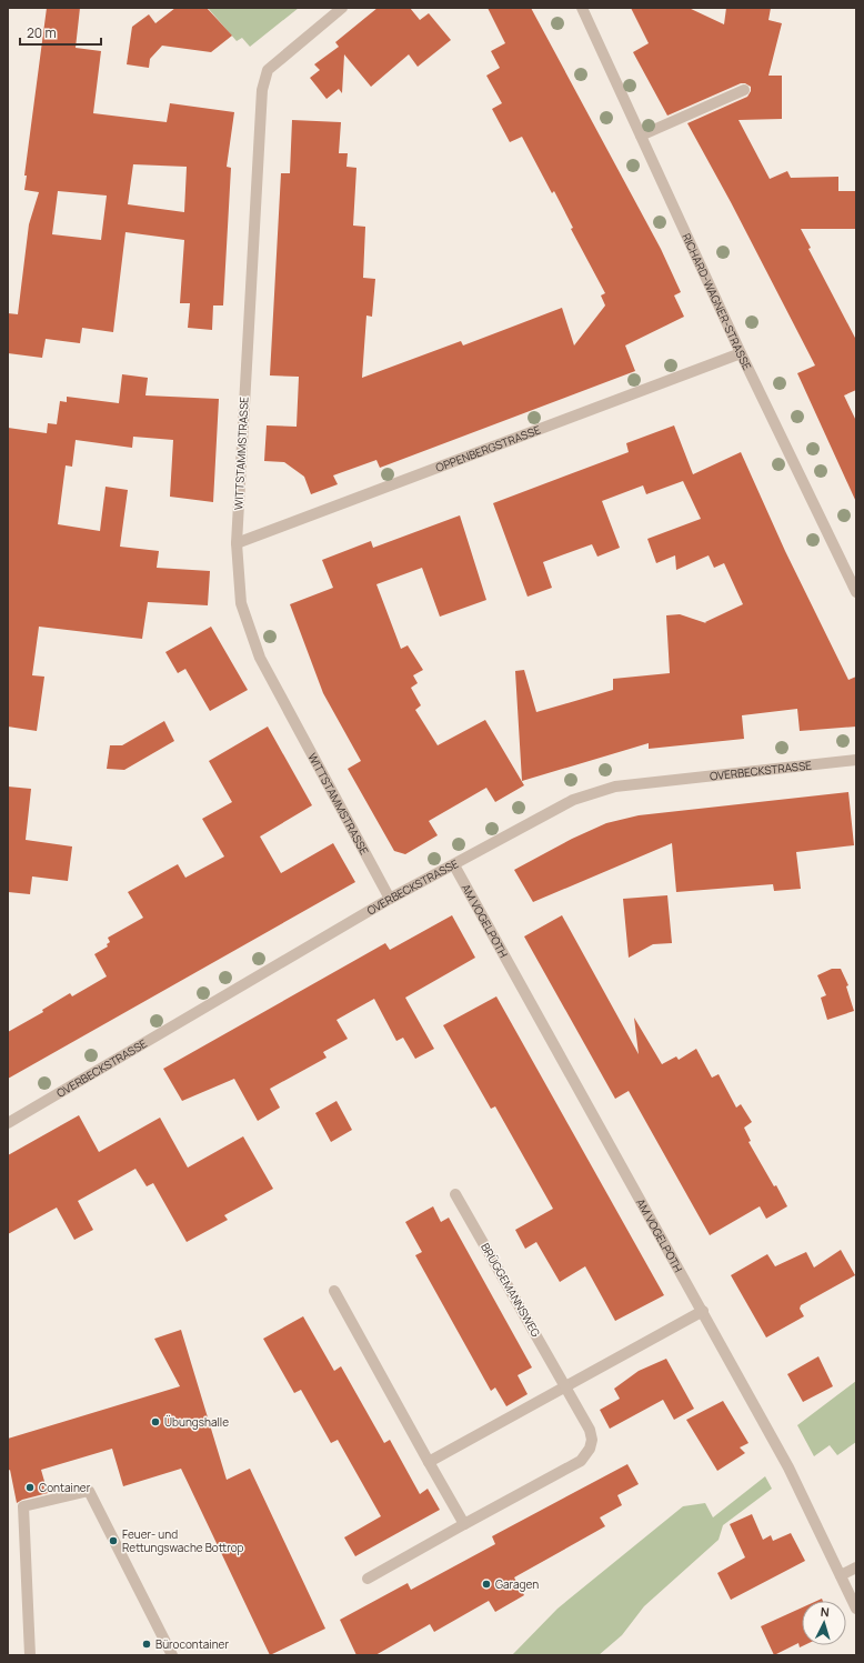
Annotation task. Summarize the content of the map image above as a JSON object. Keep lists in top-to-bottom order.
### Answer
{
  "streets": {
    "street": [
      "RICHARD-WAGNER-STRASSE",
      "OPPENBERGSTRASSE",
      "WITTSTAMMSTRASSE",
      "OVERBECKSTRASSE",
      "AM VOGELPOTH",
      "BRÜGGEMANNSWEG"
    ]
  },
  "crossings": [
    ["RICHARD-WAGNER-STRASSE", "OPPENBERGSTRASSE"],
    ["OPPENBERGSTRASSE", "WITTSTAMMSTRASSE"],
    ["WITTSTAMMSTRASSE", "OVERBECKSTRASSE"],
    ["OVERBECKSTRASSE", "AM VOGELPOTH"]
  ],
  "places": [
    "Übungshalle",
    "Container",
    "Feuer- und Rettungswache Bottrop",
    "Garagen",
    "Bürocontainer"
  ],
  "scale_bar": "20 m",
  "north": "top"
}
